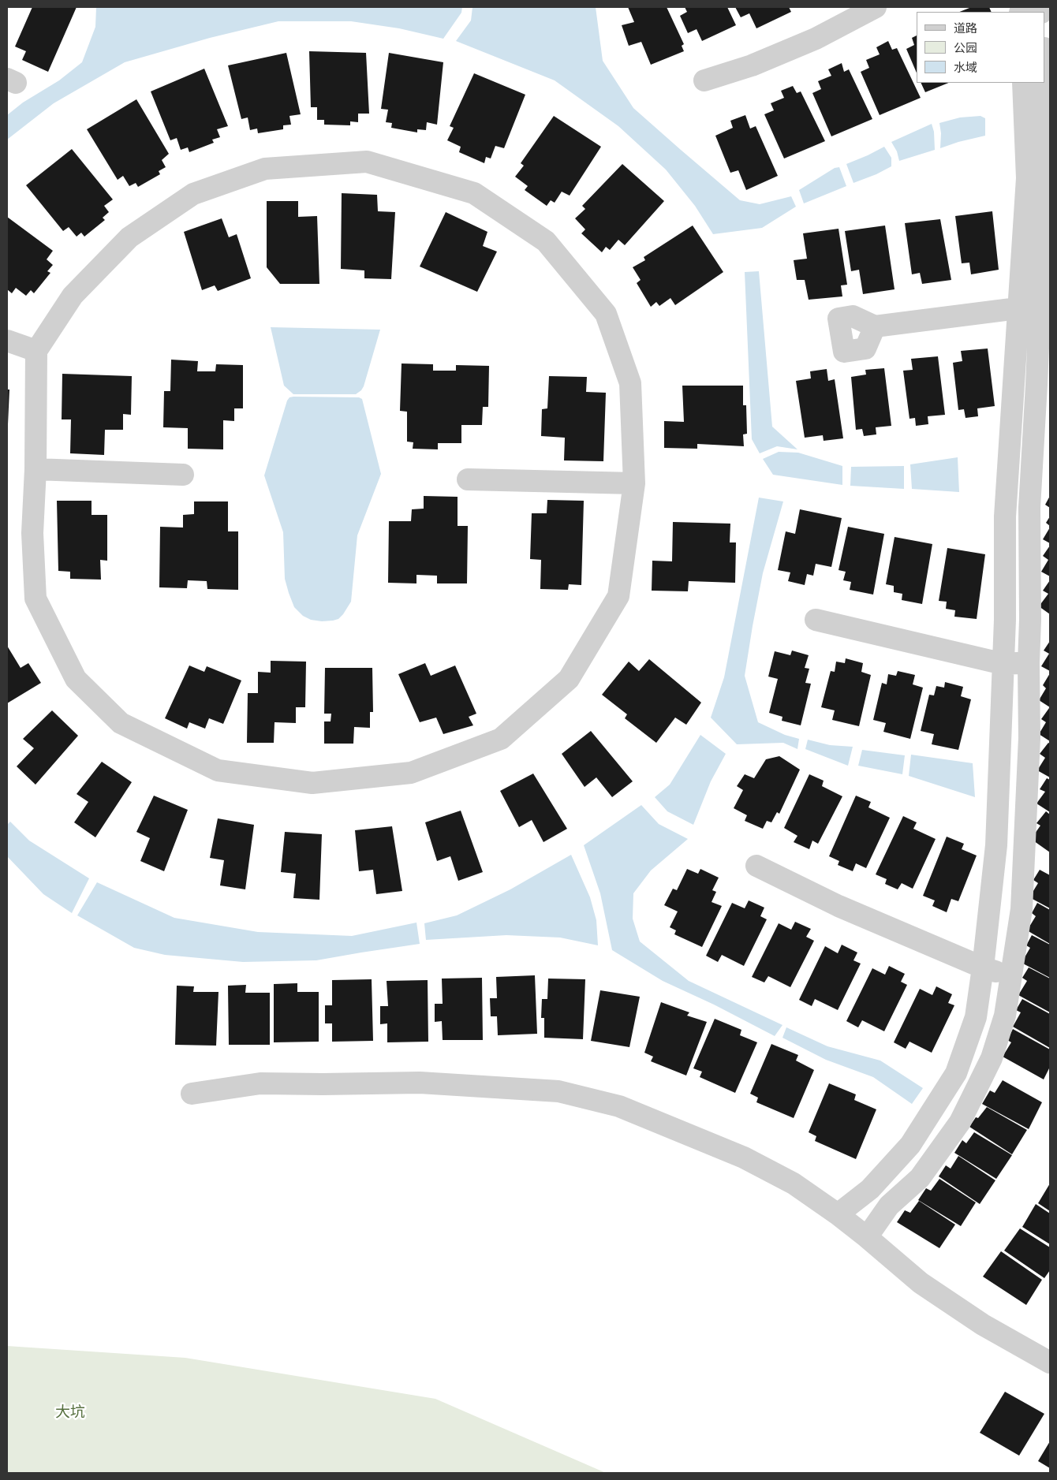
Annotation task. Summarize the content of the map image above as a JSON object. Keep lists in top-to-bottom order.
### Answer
{
  "parks": ["大坑"],
  "legend": ["道路", "公园", "水域"]
}
